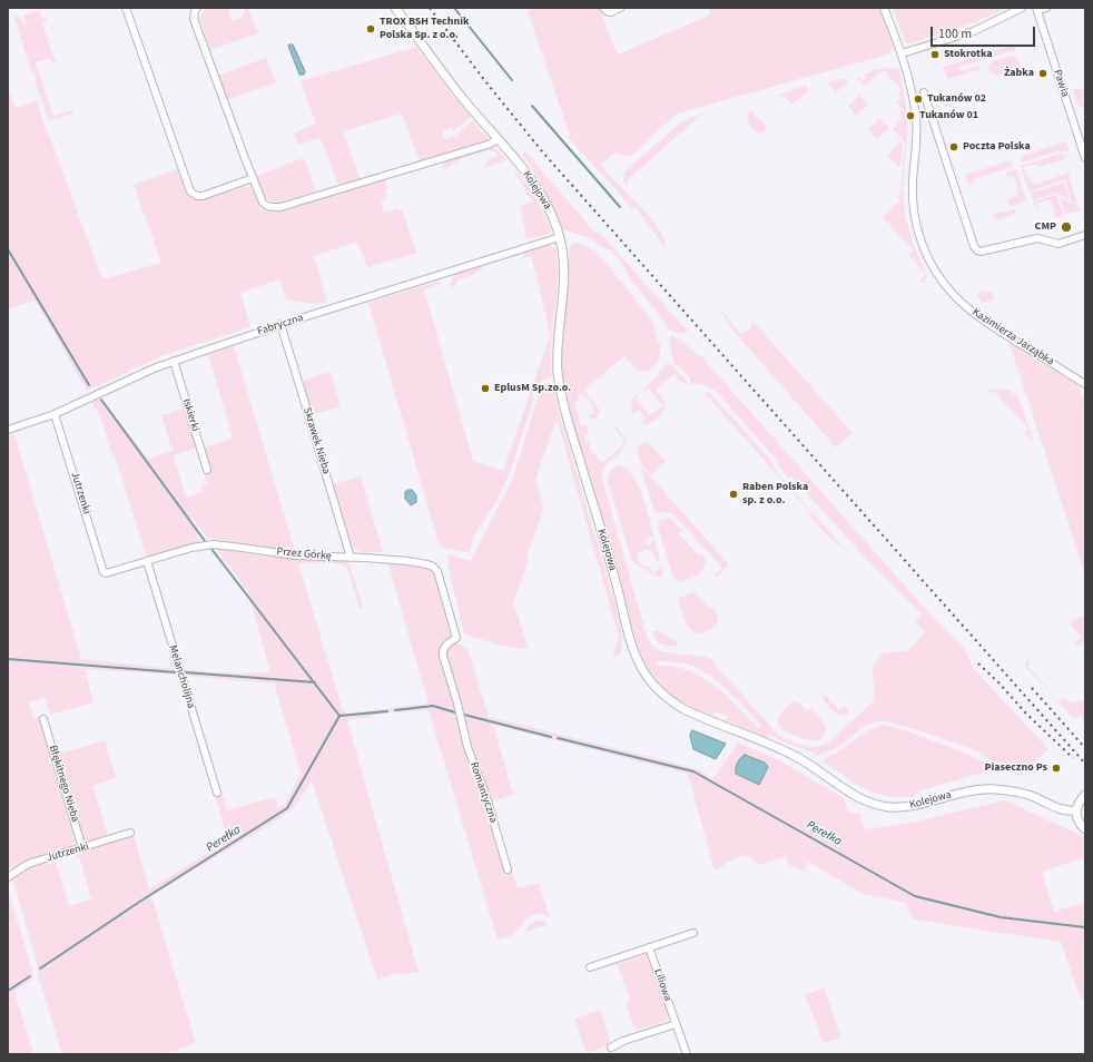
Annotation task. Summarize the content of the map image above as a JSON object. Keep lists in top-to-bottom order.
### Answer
{
  "streets": {
    "street": [
      "Pawia",
      "Kolejowa",
      "Fabryczna",
      "Kazimierza Jarząbka",
      "Iskierki",
      "Skrawek Nieba",
      "Jutrzenki",
      "Przez Górkę",
      "Melancholijna",
      "Błękitnego Nieba",
      "Romantyczna",
      "Liliowa"
    ]
  },
  "crossings": [
    ["Kolejowa", "Fabryczna"],
    ["Fabryczna", "Iskierki"],
    ["Fabryczna", "Skrawek Nieba"],
    ["Fabryczna", "Jutrzenki"],
    ["Skrawek Nieba", "Przez Górkę"],
    ["Jutrzenki", "Przez Górkę"],
    ["Jutrzenki", "Błękitnego Nieba"],
    ["Przez Górkę", "Melancholijna"],
    ["Przez Górkę", "Romantyczna"]
  ],
  "water": ["Perełka"],
  "places": [
    "TROX BSH Technik Polska Sp. z o.o.",
    "Stokrotka",
    "Żabka",
    "Tukanów 02",
    "Tukanów 01",
    "Poczta Polska",
    "CMP",
    "EplusM Sp.zo.o.",
    "Raben Polska sp. z o.o.",
    "Piaseczno Ps"
  ],
  "scale_bar": "100 m"
}
